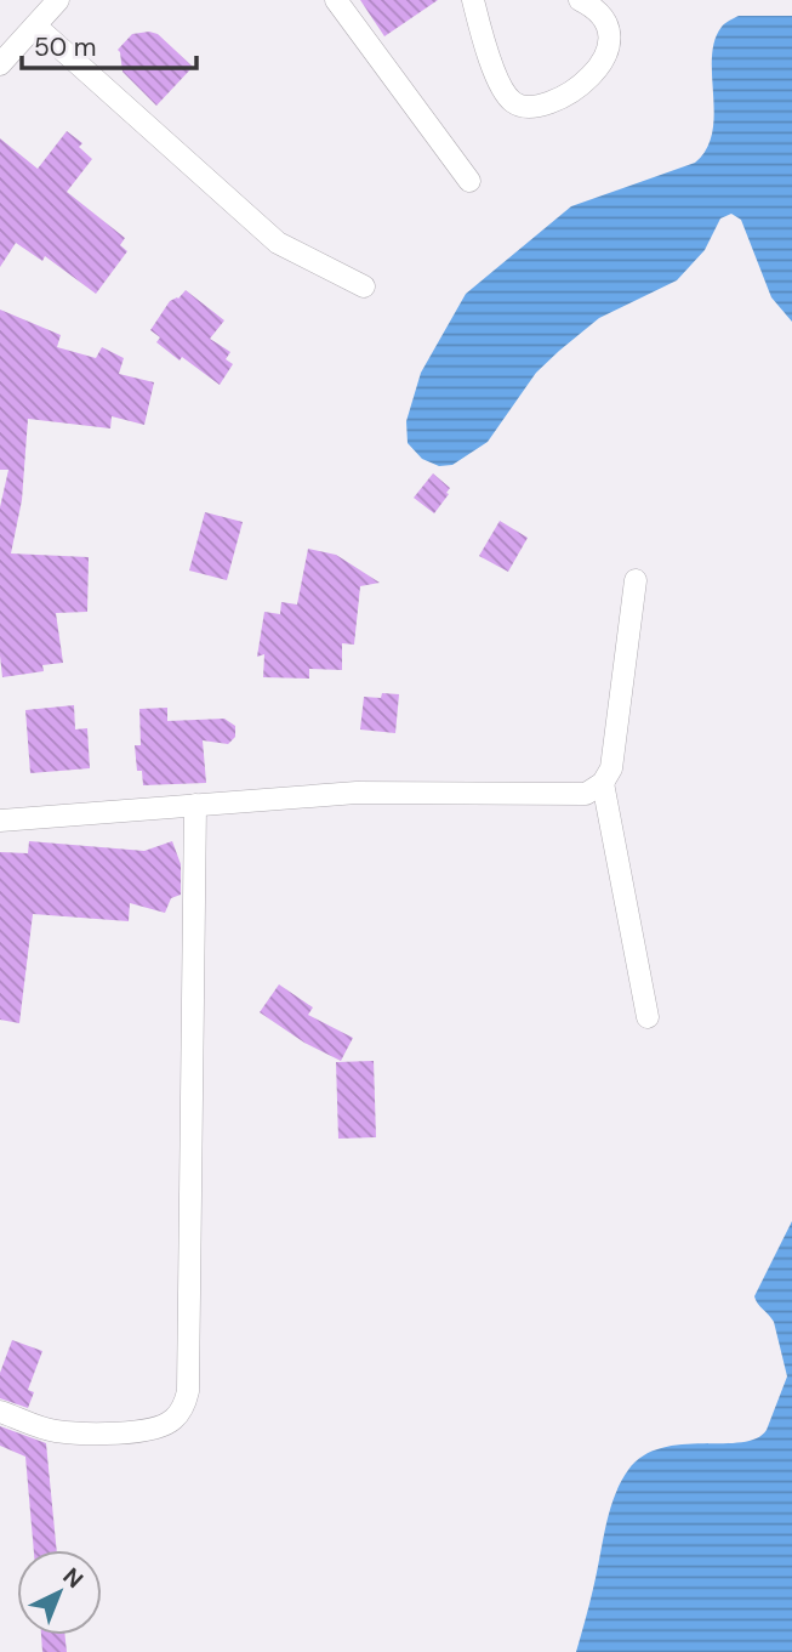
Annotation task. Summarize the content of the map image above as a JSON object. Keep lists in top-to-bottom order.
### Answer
{
  "scale_bar": "50 m",
  "north": "top right"
}
